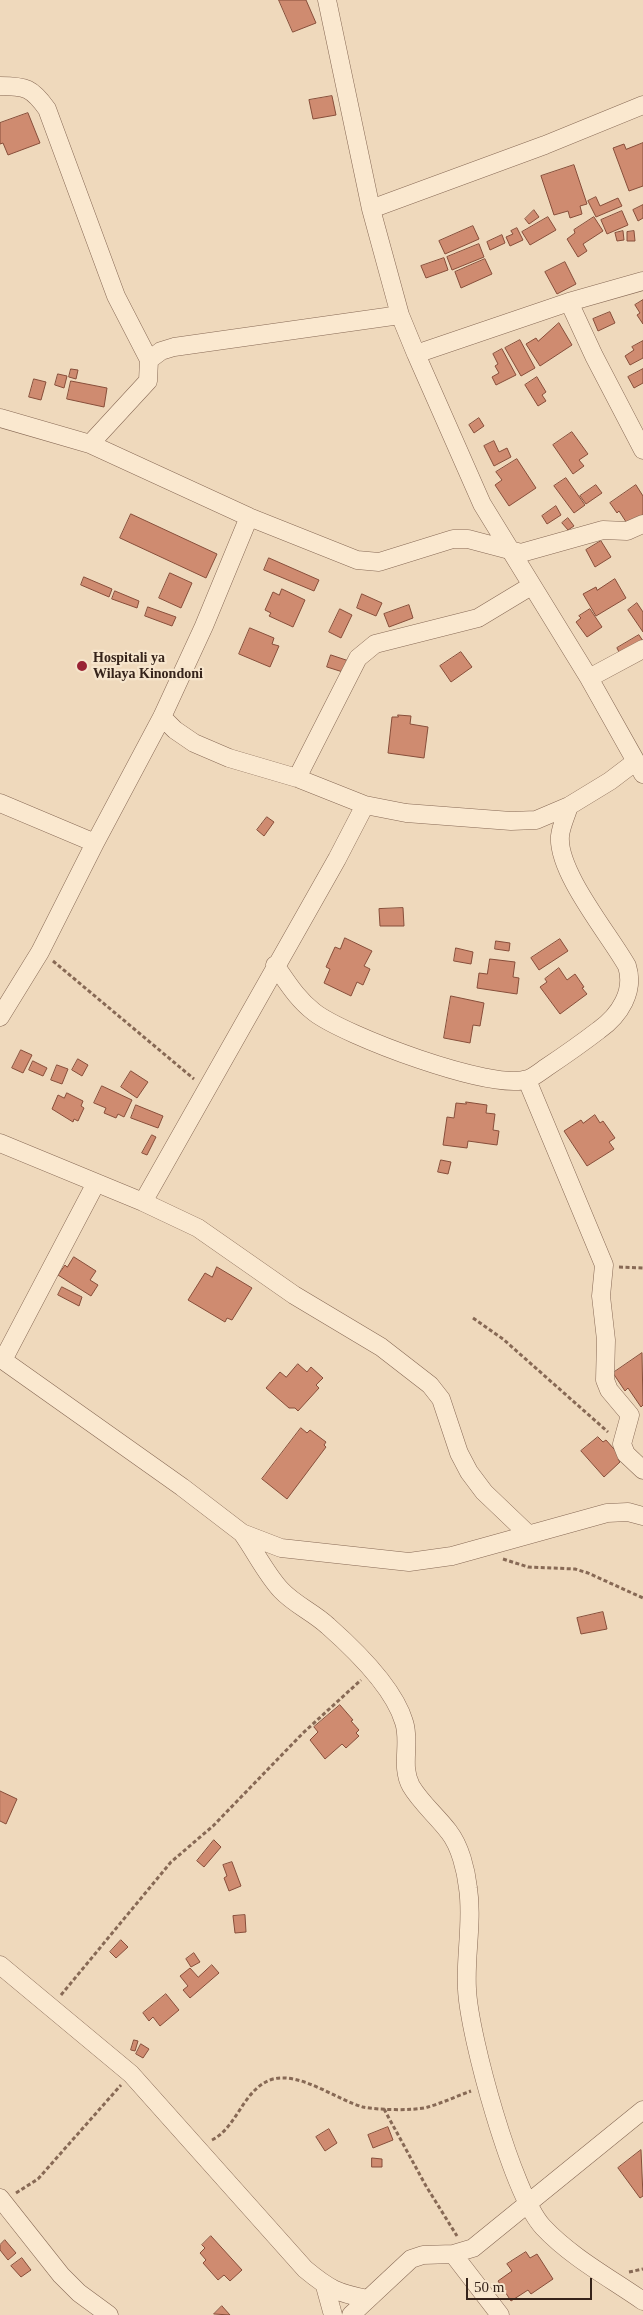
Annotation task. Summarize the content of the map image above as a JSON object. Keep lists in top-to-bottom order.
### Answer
{
  "places": ["Hospitali ya Wilaya Kinondoni"],
  "scale_bar": "50 m"
}
